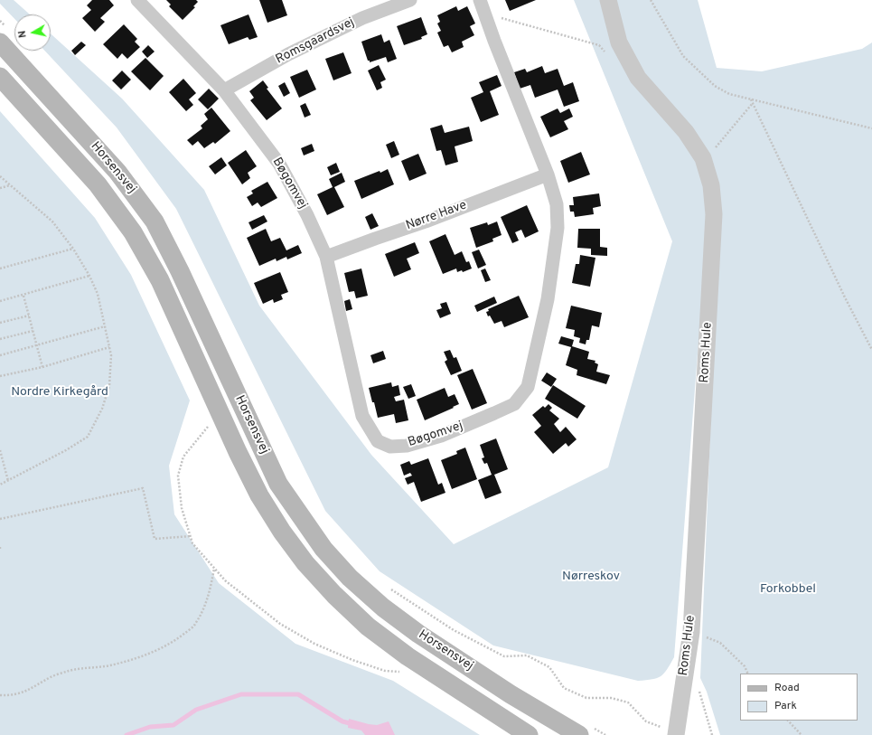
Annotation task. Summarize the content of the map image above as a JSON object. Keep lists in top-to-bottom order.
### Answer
{
  "streets": {
    "main road": ["Horsensvej"],
    "street": [
      "Romsgaardsvej",
      "Bøgomvej",
      "Nørre Have",
      "Roms Hule"
    ]
  },
  "crossings": [
    ["Romsgaardsvej", "Bøgomvej"],
    ["Bøgomvej", "Nørre Have"]
  ],
  "parks": ["Nordre Kirkegård", "Nørreskov", "Forkobbel"],
  "legend": ["Road", "Park"],
  "north": "left"
}
